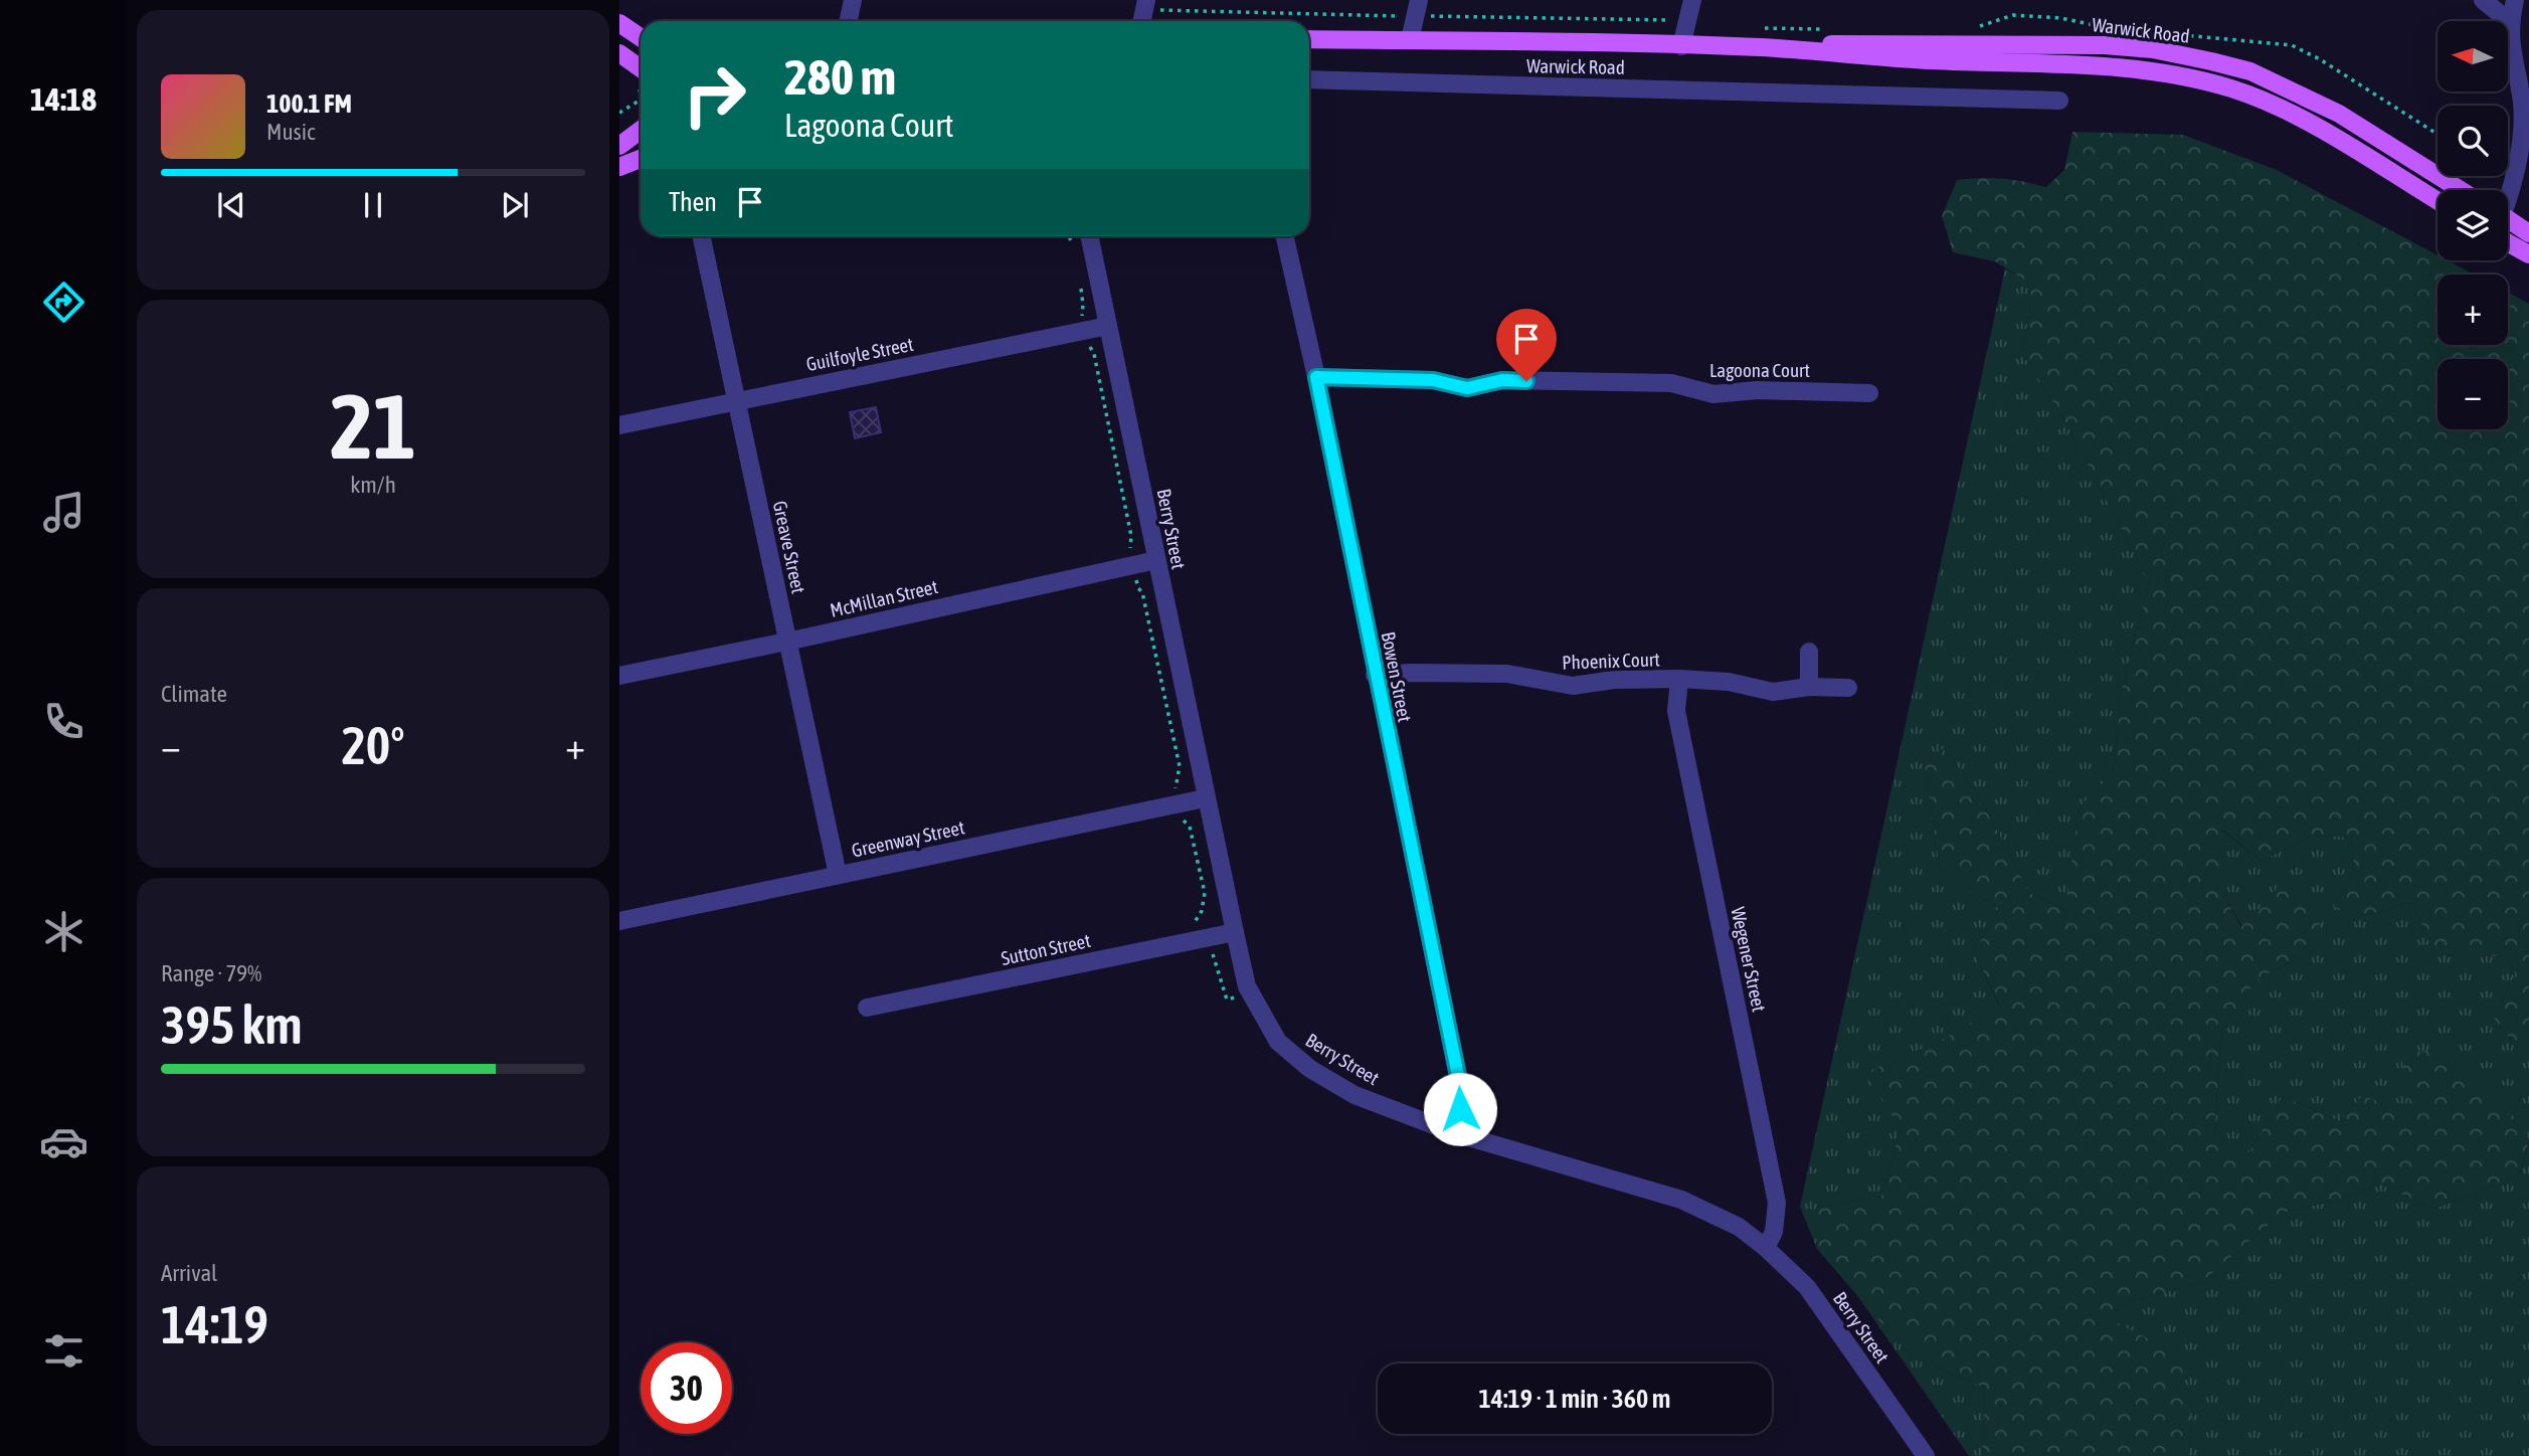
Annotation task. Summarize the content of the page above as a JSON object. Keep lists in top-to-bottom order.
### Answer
{
  "streets": {
    "main road": ["Warwick Road"],
    "street": [
      "Guilfoyle Street",
      "Lagoona Court",
      "Berry Street",
      "Greave Street",
      "McMillan Street",
      "Phoenix Court",
      "Bowen Street",
      "Greenway Street",
      "Sutton Street",
      "Wegener Street"
    ]
  },
  "crossings": [
    ["Guilfoyle Street", "Berry Street"],
    ["Guilfoyle Street", "Greave Street"],
    ["Lagoona Court", "Bowen Street"],
    ["Berry Street", "McMillan Street"],
    ["Berry Street", "Bowen Street"],
    ["Berry Street", "Greenway Street"],
    ["Berry Street", "Sutton Street"],
    ["Berry Street", "Wegener Street"],
    ["Greave Street", "McMillan Street"],
    ["Greave Street", "Greenway Street"],
    ["Phoenix Court", "Bowen Street"],
    ["Phoenix Court", "Wegener Street"]
  ],
  "north": "left",
  "page": {
    "tabs": "14:18",
    "map_buttons": ["+", "−"],
    "turn": ["280 m", "Lagoona Court"],
    "song": ["100.1 FM", "Music"],
    "then": "Then",
    "tile": [
      ["21", "km/h"],
      "Climate",
      ["Range · 79%", "395 km"],
      ["Arrival", "14:19"]
    ],
    "heat": ["−", "20°", "+"],
    "limit": "30",
    "trip": "14:19 · 1 min · 360 m"
  }
}
